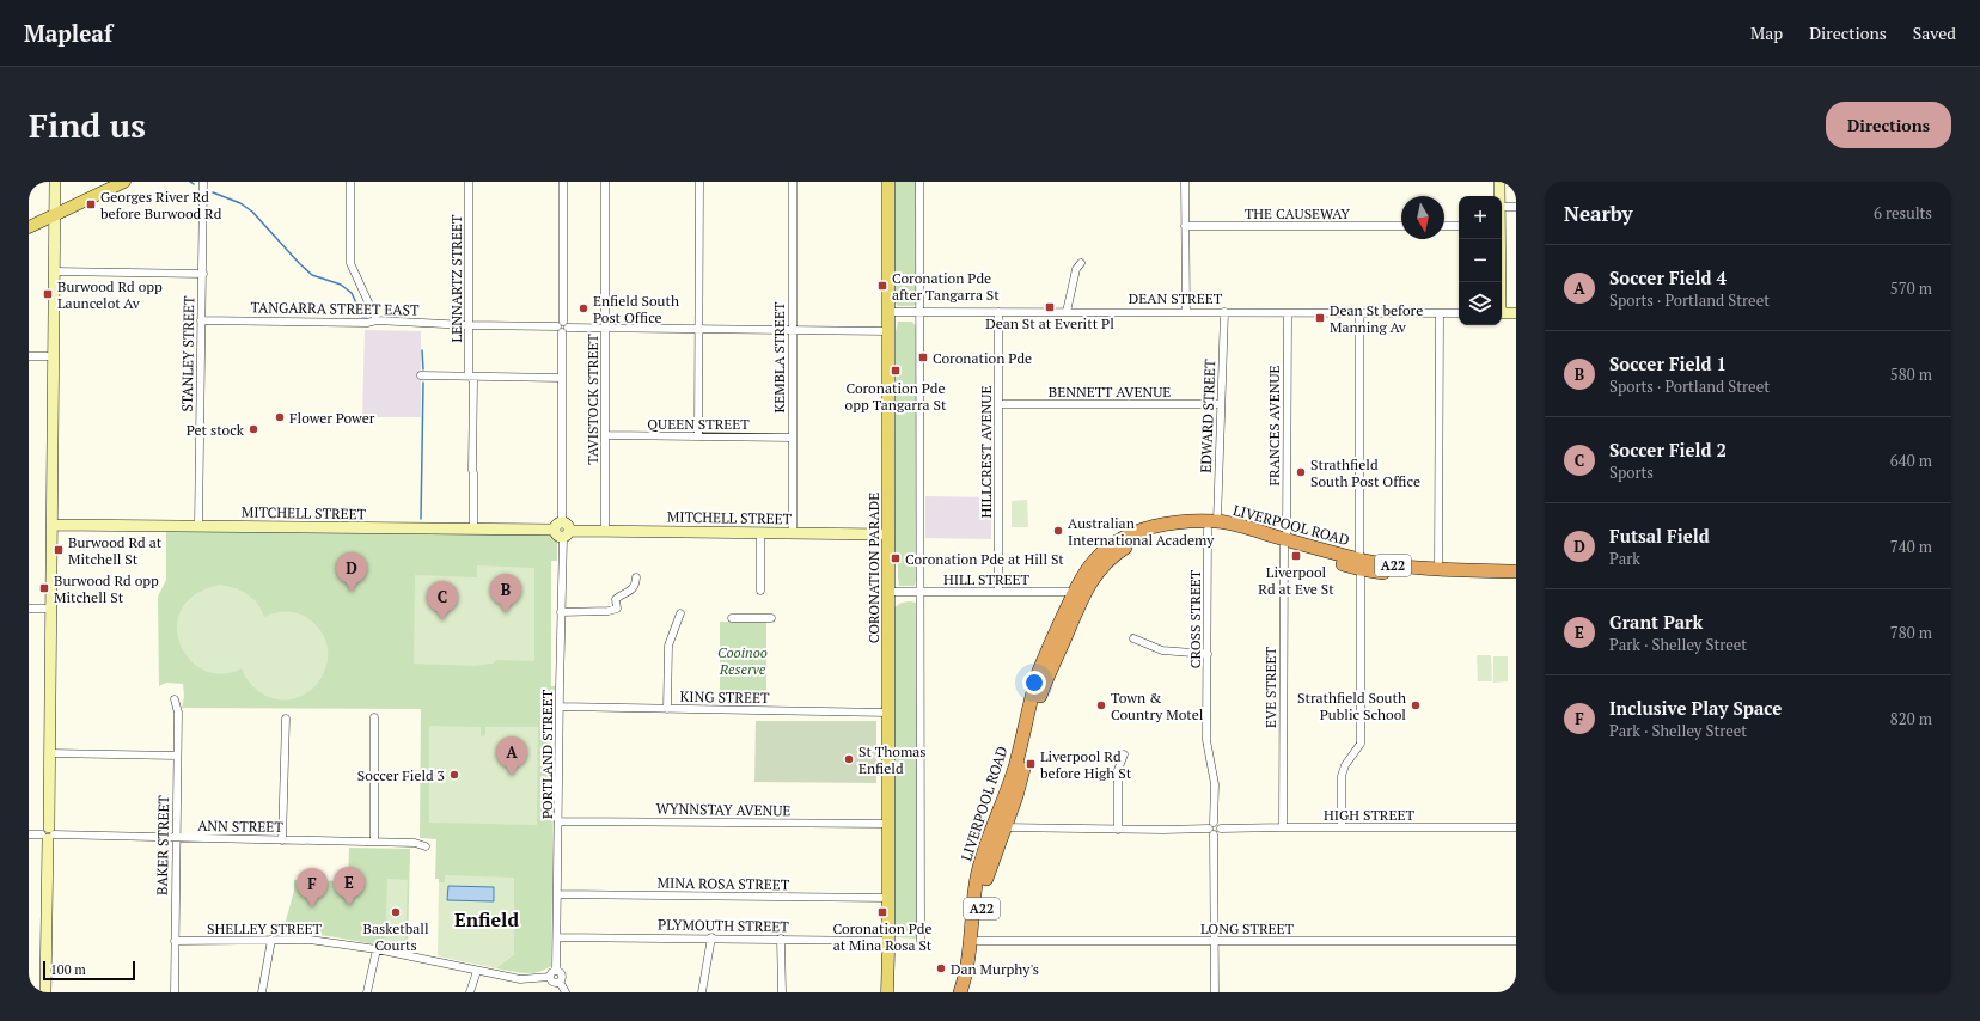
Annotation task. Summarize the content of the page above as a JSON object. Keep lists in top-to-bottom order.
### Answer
{
  "streets": {
    "highway": ["LIVERPOOL ROAD", "A22"],
    "main road": ["MITCHELL STREET", "CORONATION PARADE"],
    "street": [
      "THE CAUSEWAY",
      "LENNARTZ STREET",
      "DEAN STREET",
      "TANGARRA STREET EAST",
      "STANLEY STREET",
      "KEMBLA STREET",
      "BENNETT AVENUE",
      "TAVISTOCK STREET",
      "EDWARD STREET",
      "QUEEN STREET",
      "FRANCES AVENUE",
      "HILLCREST AVENUE",
      "HILL STREET",
      "CROSS STREET",
      "EVE STREET",
      "KING STREET",
      "PORTLAND STREET",
      "WYNNSTAY AVENUE",
      "HIGH STREET",
      "ANN STREET",
      "BAKER STREET",
      "MINA ROSA STREET",
      "PLYMOUTH STREET",
      "SHELLEY STREET",
      "LONG STREET"
    ]
  },
  "crossings": [
    ["LENNARTZ STREET", "TANGARRA STREET EAST"],
    ["LENNARTZ STREET", "MITCHELL STREET"],
    ["DEAN STREET", "EDWARD STREET"],
    ["DEAN STREET", "FRANCES AVENUE"],
    ["DEAN STREET", "HILLCREST AVENUE"],
    ["DEAN STREET", "CORONATION PARADE"],
    ["TANGARRA STREET EAST", "STANLEY STREET"],
    ["TANGARRA STREET EAST", "KEMBLA STREET"],
    ["TANGARRA STREET EAST", "TAVISTOCK STREET"],
    ["TANGARRA STREET EAST", "CORONATION PARADE"],
    ["TANGARRA STREET EAST", "PORTLAND STREET"],
    ["STANLEY STREET", "MITCHELL STREET"],
    ["KEMBLA STREET", "QUEEN STREET"],
    ["KEMBLA STREET", "MITCHELL STREET"],
    ["BENNETT AVENUE", "EDWARD STREET"],
    ["BENNETT AVENUE", "HILLCREST AVENUE"],
    ["TAVISTOCK STREET", "QUEEN STREET"],
    ["TAVISTOCK STREET", "MITCHELL STREET"],
    ["EDWARD STREET", "LIVERPOOL ROAD"],
    ["EDWARD STREET", "CROSS STREET"],
    ["FRANCES AVENUE", "LIVERPOOL ROAD"],
    ["FRANCES AVENUE", "EVE STREET"],
    ["HILLCREST AVENUE", "HILL STREET"],
    ["MITCHELL STREET", "CORONATION PARADE"],
    ["MITCHELL STREET", "PORTLAND STREET"],
    ["LIVERPOOL ROAD", "HILL STREET"],
    ["LIVERPOOL ROAD", "CROSS STREET"],
    ["LIVERPOOL ROAD", "EVE STREET"],
    ["LIVERPOOL ROAD", "LONG STREET"],
    ["CORONATION PARADE", "HILL STREET"],
    ["CORONATION PARADE", "KING STREET"],
    ["CORONATION PARADE", "WYNNSTAY AVENUE"],
    ["CORONATION PARADE", "MINA ROSA STREET"],
    ["CORONATION PARADE", "PLYMOUTH STREET"],
    ["EVE STREET", "HIGH STREET"],
    ["KING STREET", "PORTLAND STREET"],
    ["PORTLAND STREET", "WYNNSTAY AVENUE"],
    ["PORTLAND STREET", "MINA ROSA STREET"],
    ["PORTLAND STREET", "PLYMOUTH STREET"],
    ["PORTLAND STREET", "SHELLEY STREET"],
    ["ANN STREET", "BAKER STREET"],
    ["BAKER STREET", "SHELLEY STREET"]
  ],
  "districts": ["Enfield"],
  "parks": ["Cooinoo Reserve"],
  "places": {
    "transit": [
      "Georges River Rd before Burwood Rd",
      "Coronation Pde after Tangarra St",
      "Burwood Rd opp Launcelot Av",
      "Dean St at Everitt Pl",
      "Dean St before Manning Av",
      "Coronation Pde",
      "Coronation Pde opp Tangarra St",
      "Burwood Rd at Mitchell St",
      "Liverpool Rd at Eve St",
      "Coronation Pde at Hill St",
      "Burwood Rd opp Mitchell St",
      "Liverpool Rd before High St",
      "Coronation Pde at Mina Rosa St"
    ],
    "other": [
      "Enfield South Post Office",
      "Flower Power",
      "Pet stock",
      "Strathfield South Post Office",
      "Australian International Academy",
      "Town & Country Motel",
      "Strathfield South Public School",
      "St Thomas Enfield",
      "Soccer Field 3",
      "Basketball Courts",
      "Dan Murphy's"
    ]
  },
  "scale_bar": "100 m",
  "north": "bottom",
  "page": {
    "header": "Mapleaf",
    "nav": ["Map", "Directions", "Saved"],
    "buttons": "Directions",
    "title": "Find us",
    "heading": ["Nearby", "6 results"],
    "map_buttons": ["+", "−"],
    "list": [
      {
        "mark": "A",
        "name": "Soccer Field 4",
        "note": "Sports · Portland Street",
        "value": "570 m"
      },
      {
        "mark": "B",
        "name": "Soccer Field 1",
        "note": "Sports · Portland Street",
        "value": "580 m"
      },
      {
        "mark": "C",
        "name": "Soccer Field 2",
        "note": "Sports",
        "value": "640 m"
      },
      {
        "mark": "D",
        "name": "Futsal Field",
        "note": "Park",
        "value": "740 m"
      },
      {
        "mark": "E",
        "name": "Grant Park",
        "note": "Park · Shelley Street",
        "value": "780 m"
      },
      {
        "mark": "F",
        "name": "Inclusive Play Space",
        "note": "Park · Shelley Street",
        "value": "820 m"
      }
    ],
    "pins": [
      "D",
      "B",
      "C",
      "A",
      "E",
      "F"
    ],
    "scale": "100 m"
  }
}
